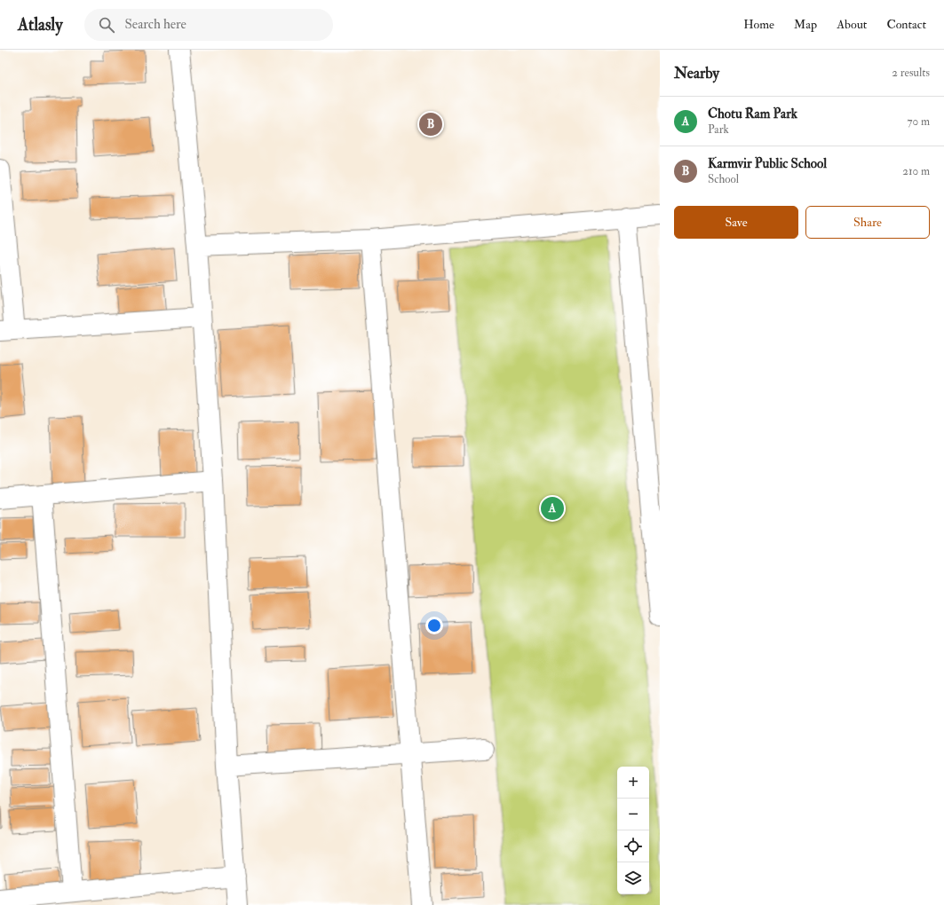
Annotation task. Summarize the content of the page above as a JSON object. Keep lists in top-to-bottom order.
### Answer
{
  "page": {
    "header": "Atlasly",
    "search": "Search here",
    "nav": [
      "Home",
      "Map",
      "About",
      "Contact"
    ],
    "heading": ["Nearby", "2 results"],
    "list": [
      {
        "mark": "A",
        "name": "Chotu Ram Park",
        "note": "Park",
        "value": "70 m"
      },
      {
        "mark": "B",
        "name": "Karmvir Public School",
        "note": "School",
        "value": "210 m"
      }
    ],
    "pins": ["B", "A"],
    "buttons": ["Save", "Share"],
    "map_buttons": ["+", "−"]
  }
}
